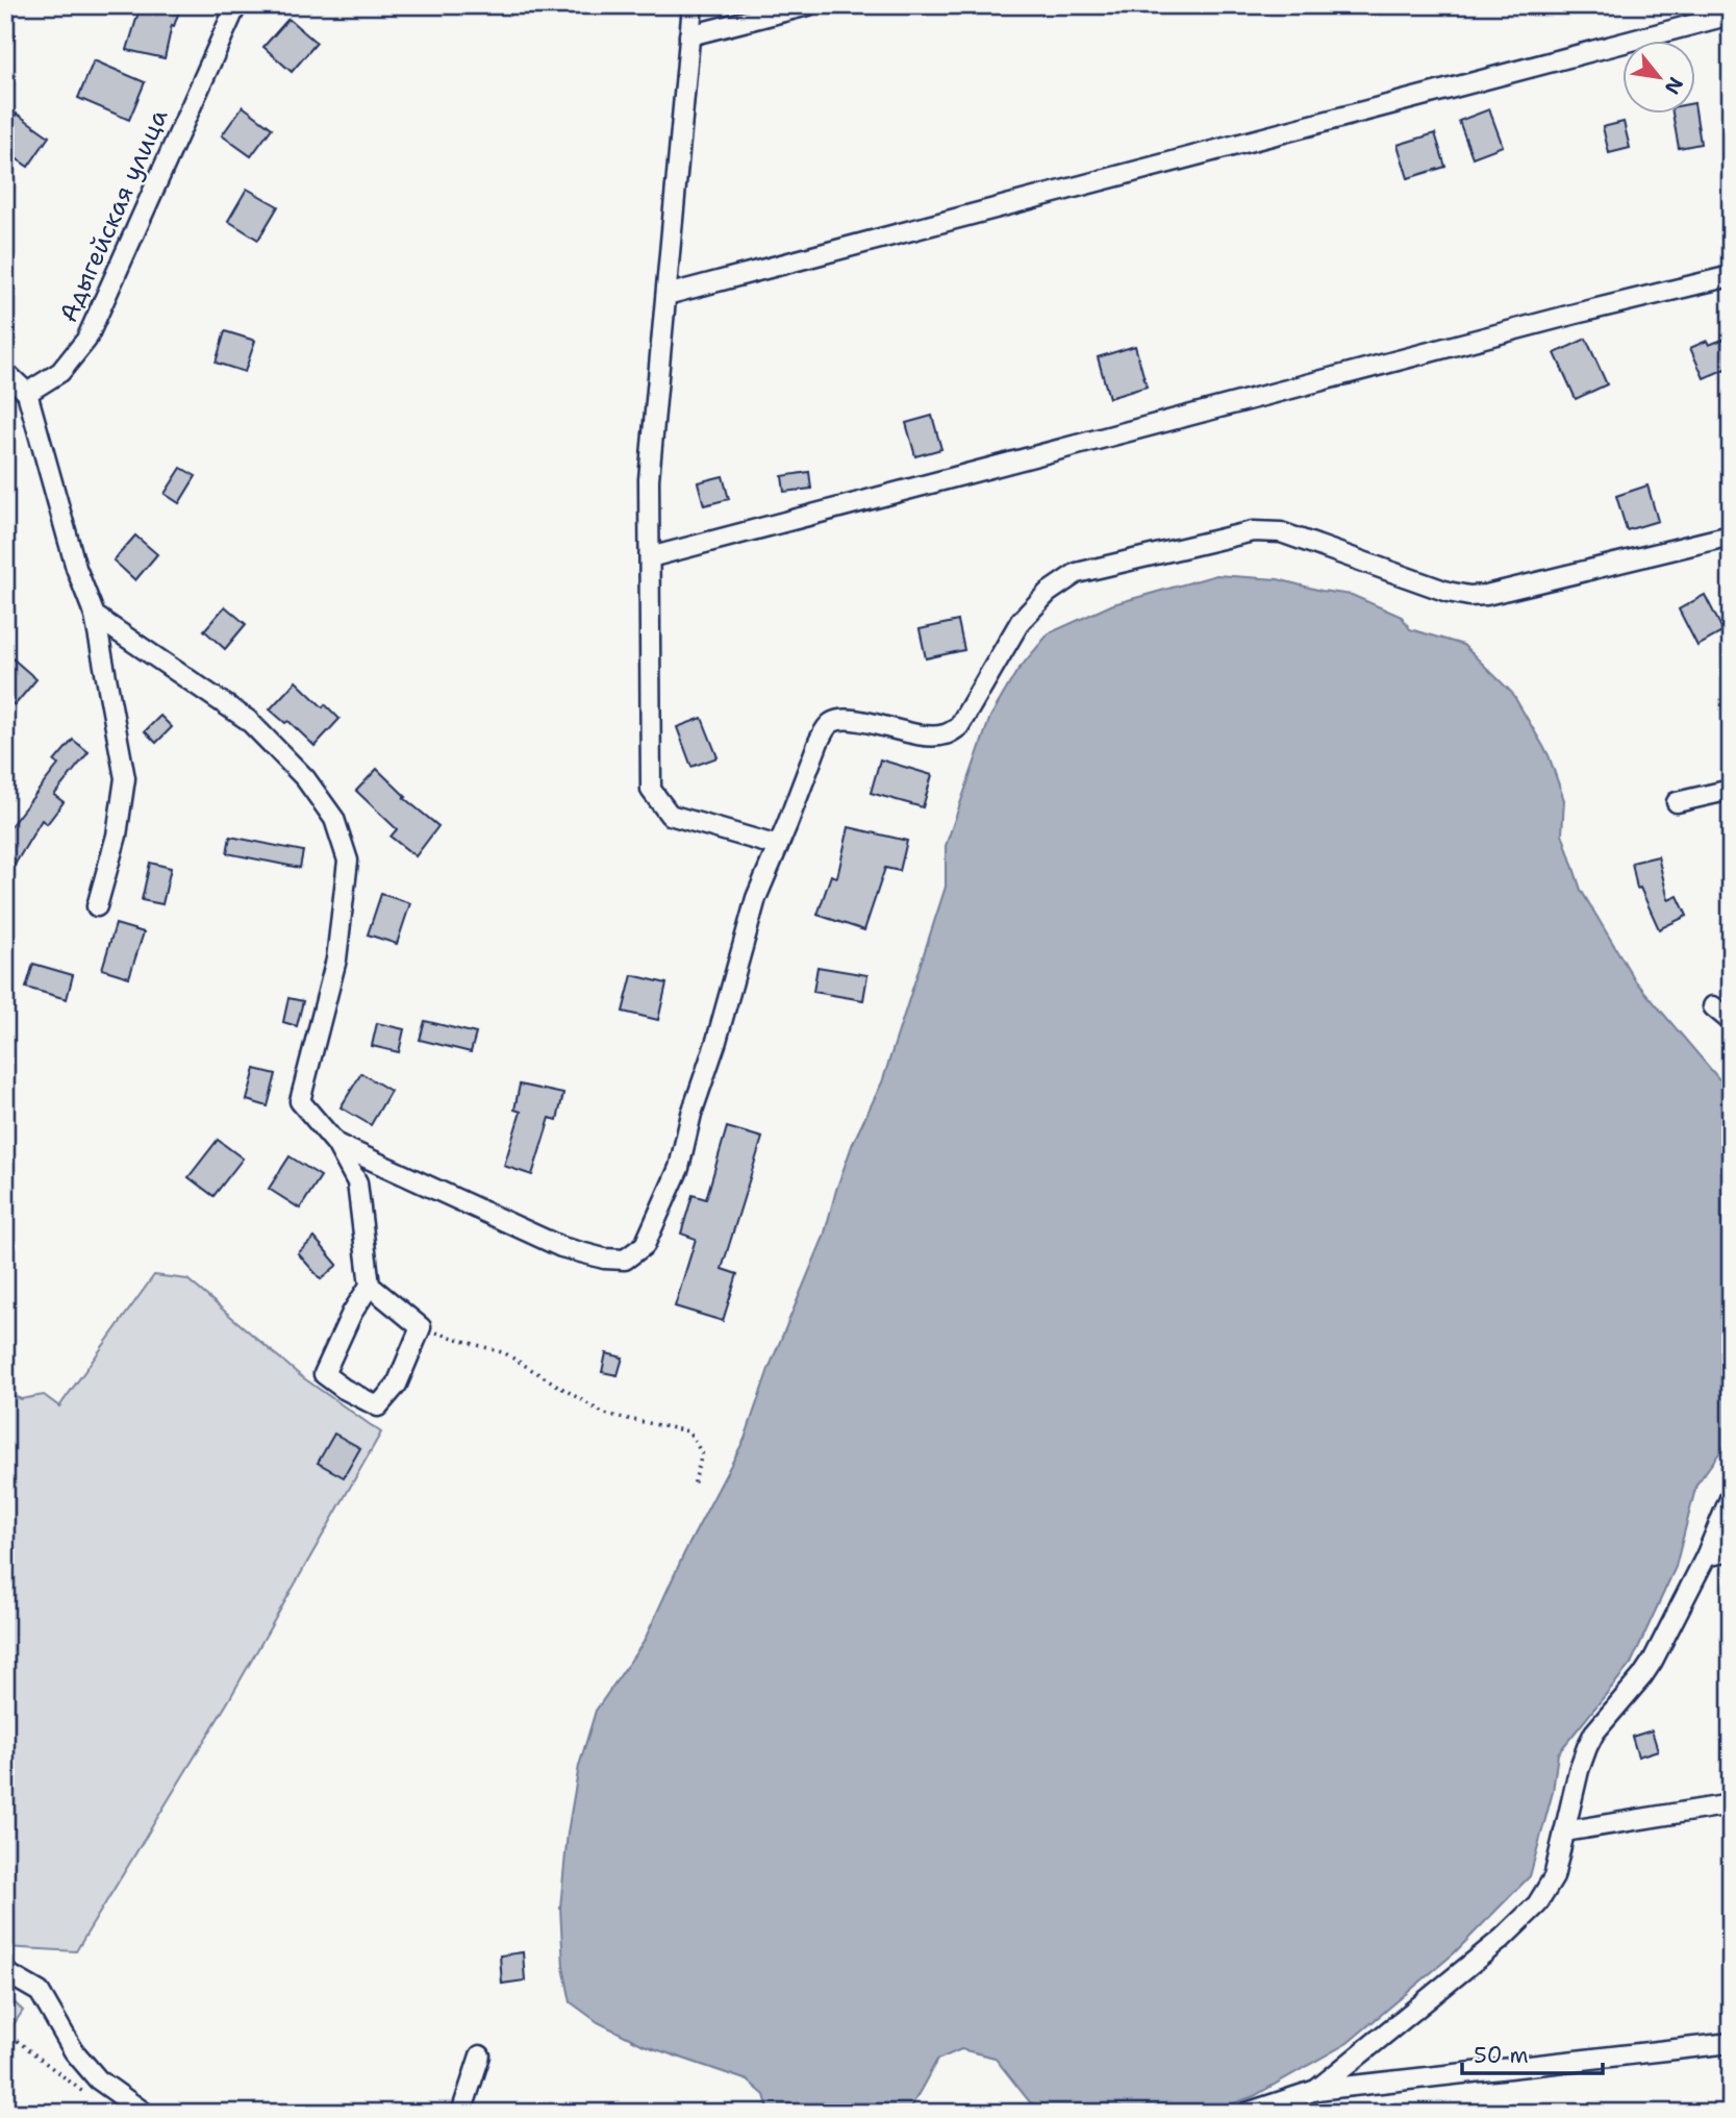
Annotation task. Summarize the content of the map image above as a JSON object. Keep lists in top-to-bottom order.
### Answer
{
  "streets": {
    "street": ["Адыгейская улица"]
  },
  "scale_bar": "50 m",
  "north": "bottom right"
}
